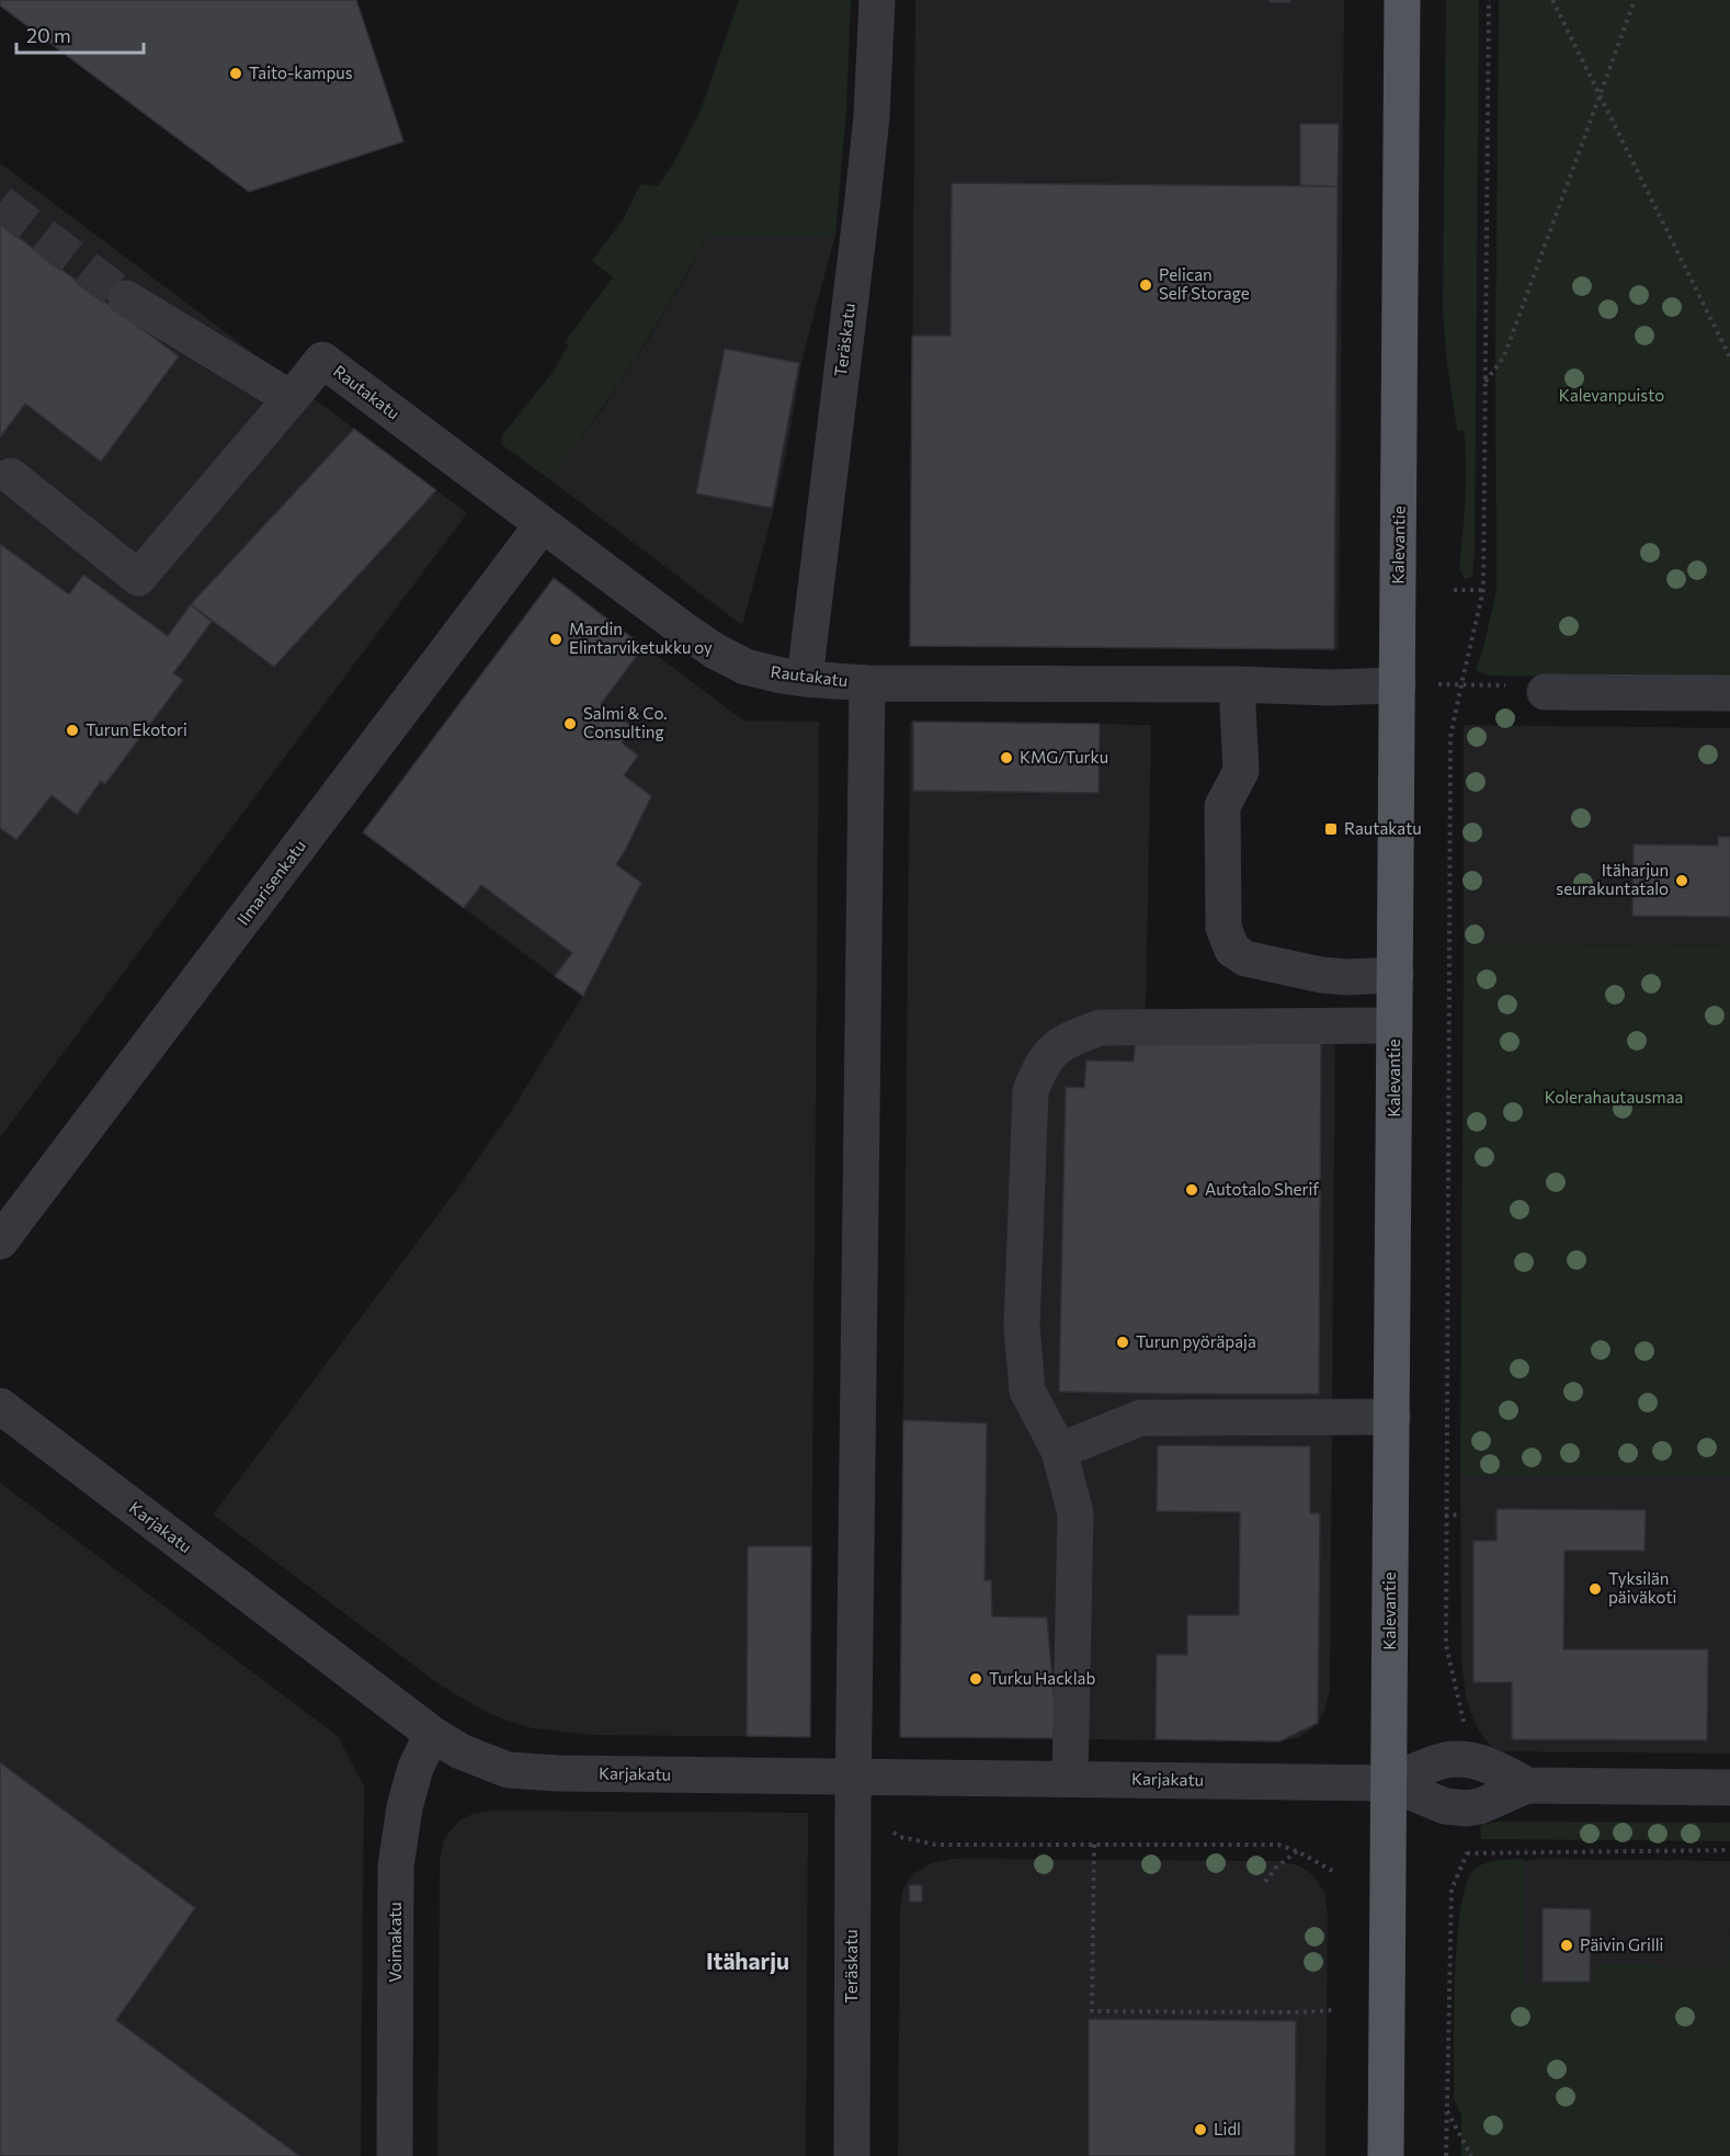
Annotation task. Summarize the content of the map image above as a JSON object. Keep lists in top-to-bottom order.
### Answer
{
  "streets": {
    "main road": ["Kalevantie"],
    "street": [
      "Teräskatu",
      "Rautakatu",
      "Ilmarisenkatu",
      "Karjakatu",
      "Voimakatu"
    ]
  },
  "crossings": [
    ["Teräskatu", "Rautakatu"],
    ["Teräskatu", "Karjakatu"],
    ["Rautakatu", "Kalevantie"],
    ["Rautakatu", "Ilmarisenkatu"],
    ["Kalevantie", "Karjakatu"],
    ["Karjakatu", "Voimakatu"]
  ],
  "districts": ["Itäharju"],
  "parks": ["Kalevanpuisto", "Kolerahautausmaa"],
  "places": {
    "other": [
      "Taito-kampus",
      "Pelican Self Storage",
      "Mardin Elintarviketukku oy",
      "Salmi & Co. Consulting",
      "Turun Ekotori",
      "KMG/Turku",
      "Itäharjun seurakuntatalo",
      "Autotalo Sherif",
      "Turun pyöräpaja",
      "Tyksilän päiväkoti",
      "Turku Hacklab",
      "Päivin Grilli",
      "Lidl"
    ],
    "transit": ["Rautakatu"]
  },
  "scale_bar": "20 m"
}
